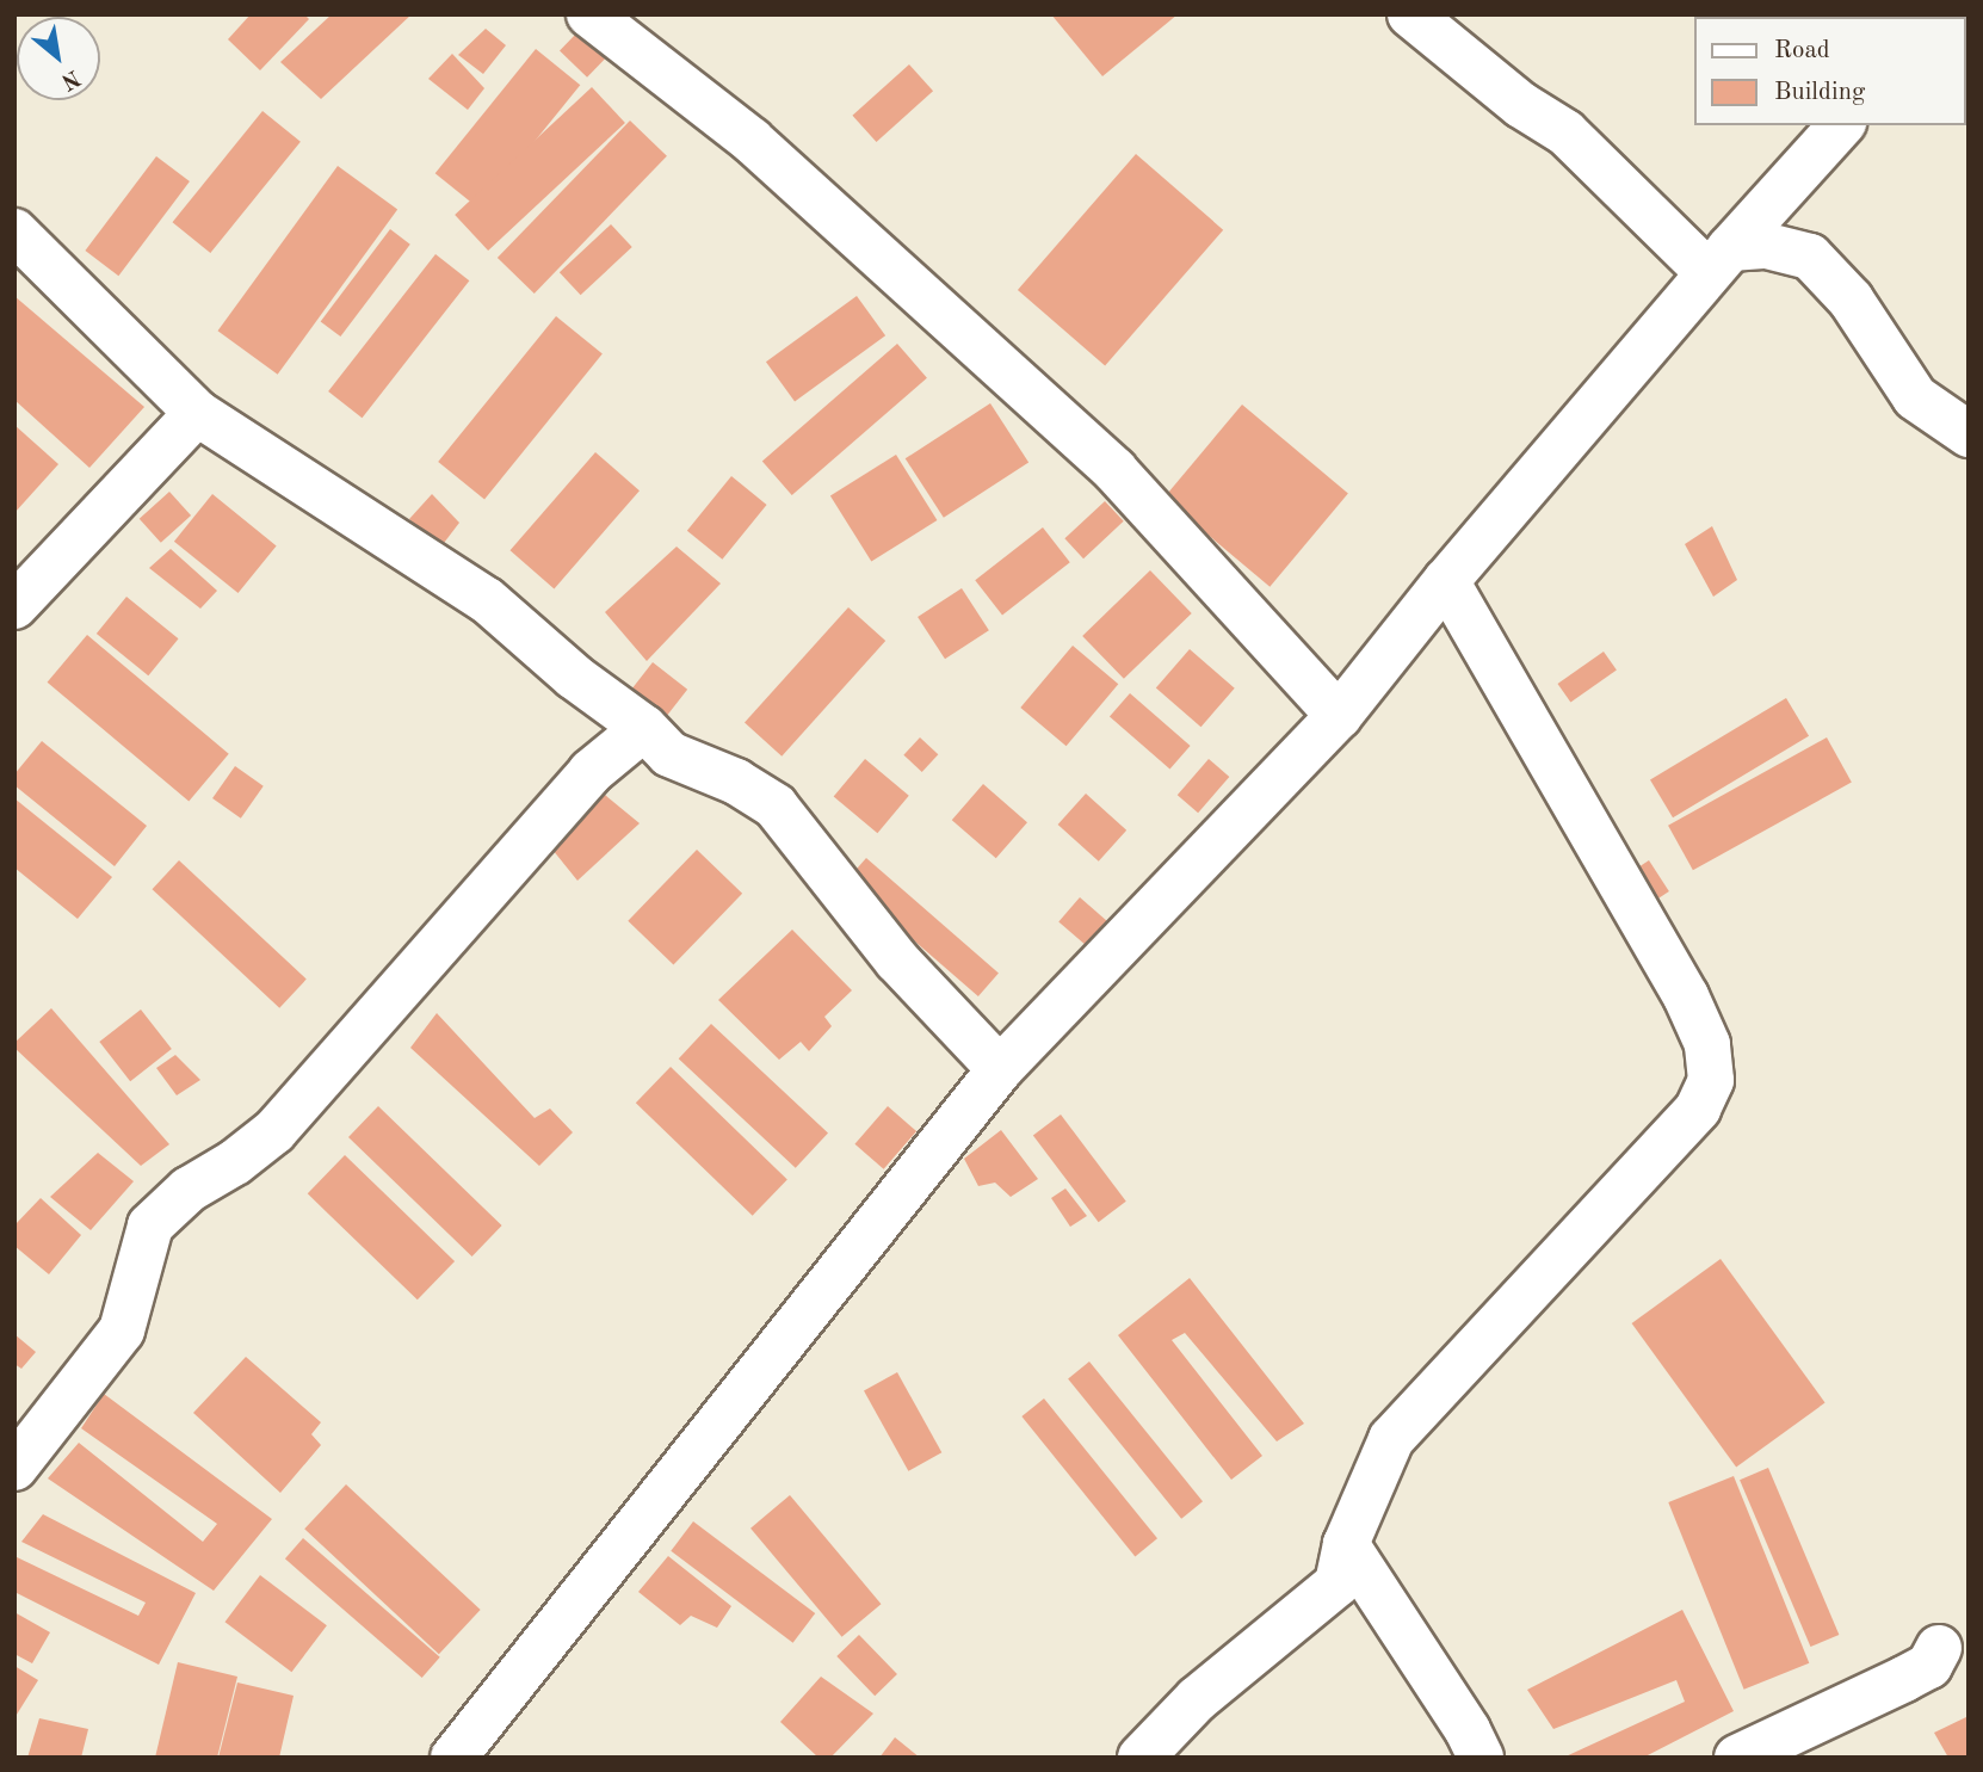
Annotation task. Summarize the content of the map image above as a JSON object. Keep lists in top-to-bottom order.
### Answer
{
  "legend": ["Road", "Building"],
  "north": "bottom right"
}
